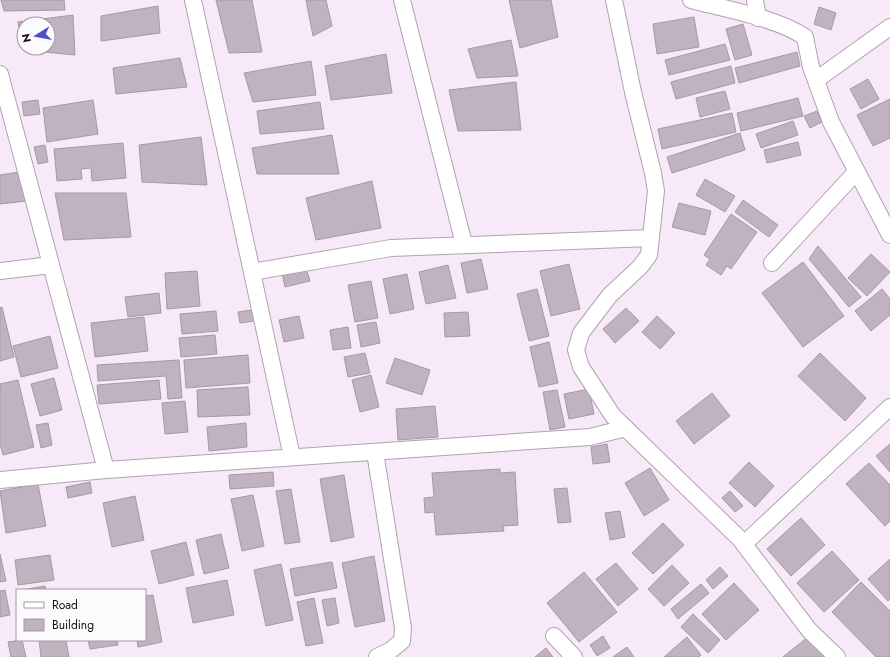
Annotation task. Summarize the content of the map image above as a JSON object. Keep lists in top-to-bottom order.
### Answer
{
  "legend": ["Road", "Building"],
  "north": "left"
}
